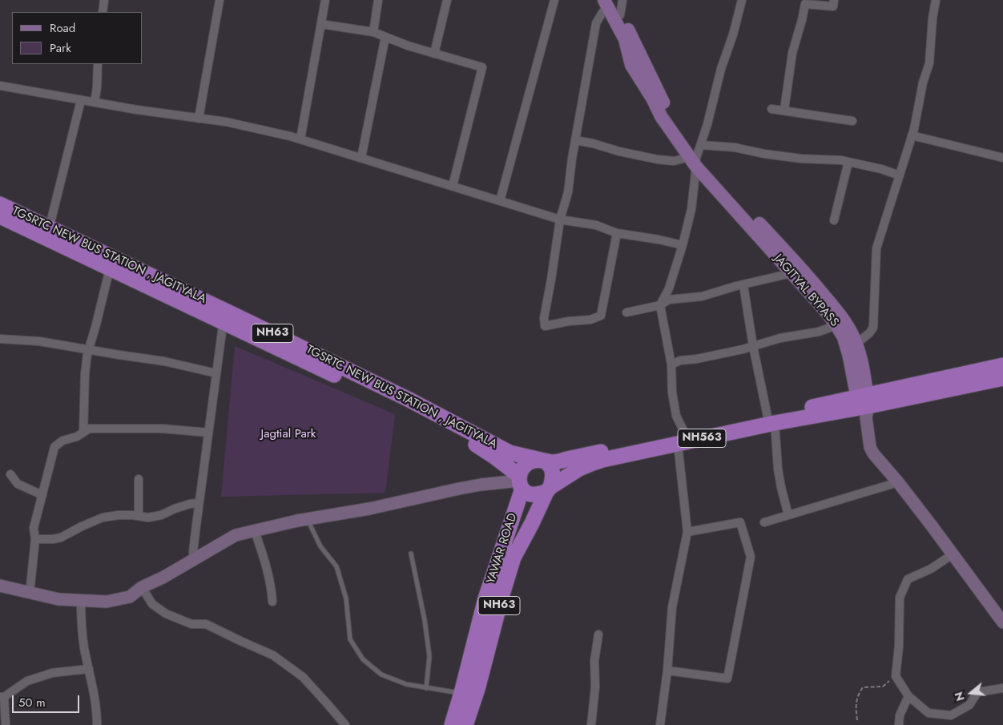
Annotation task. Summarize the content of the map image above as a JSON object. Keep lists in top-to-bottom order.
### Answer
{
  "streets": {
    "highway": [
      "TGSRTC NEW BUS STATION , JAGITYALA",
      "NH63",
      "NH563",
      "YAWAR ROAD"
    ],
    "main road": ["JAGITYAL BYPASS"]
  },
  "crossings": [
    ["TGSRTC NEW BUS STATION , JAGITYALA", "NH63"],
    ["TGSRTC NEW BUS STATION , JAGITYALA", "NH563"],
    ["TGSRTC NEW BUS STATION , JAGITYALA", "YAWAR ROAD"],
    ["JAGITYAL BYPASS", "NH563"],
    ["NH63", "NH563"],
    ["NH63", "YAWAR ROAD"],
    ["NH563", "YAWAR ROAD"]
  ],
  "parks": ["Jagtial Park"],
  "legend": ["Road", "Park"],
  "scale_bar": "50 m",
  "north": "left"
}
